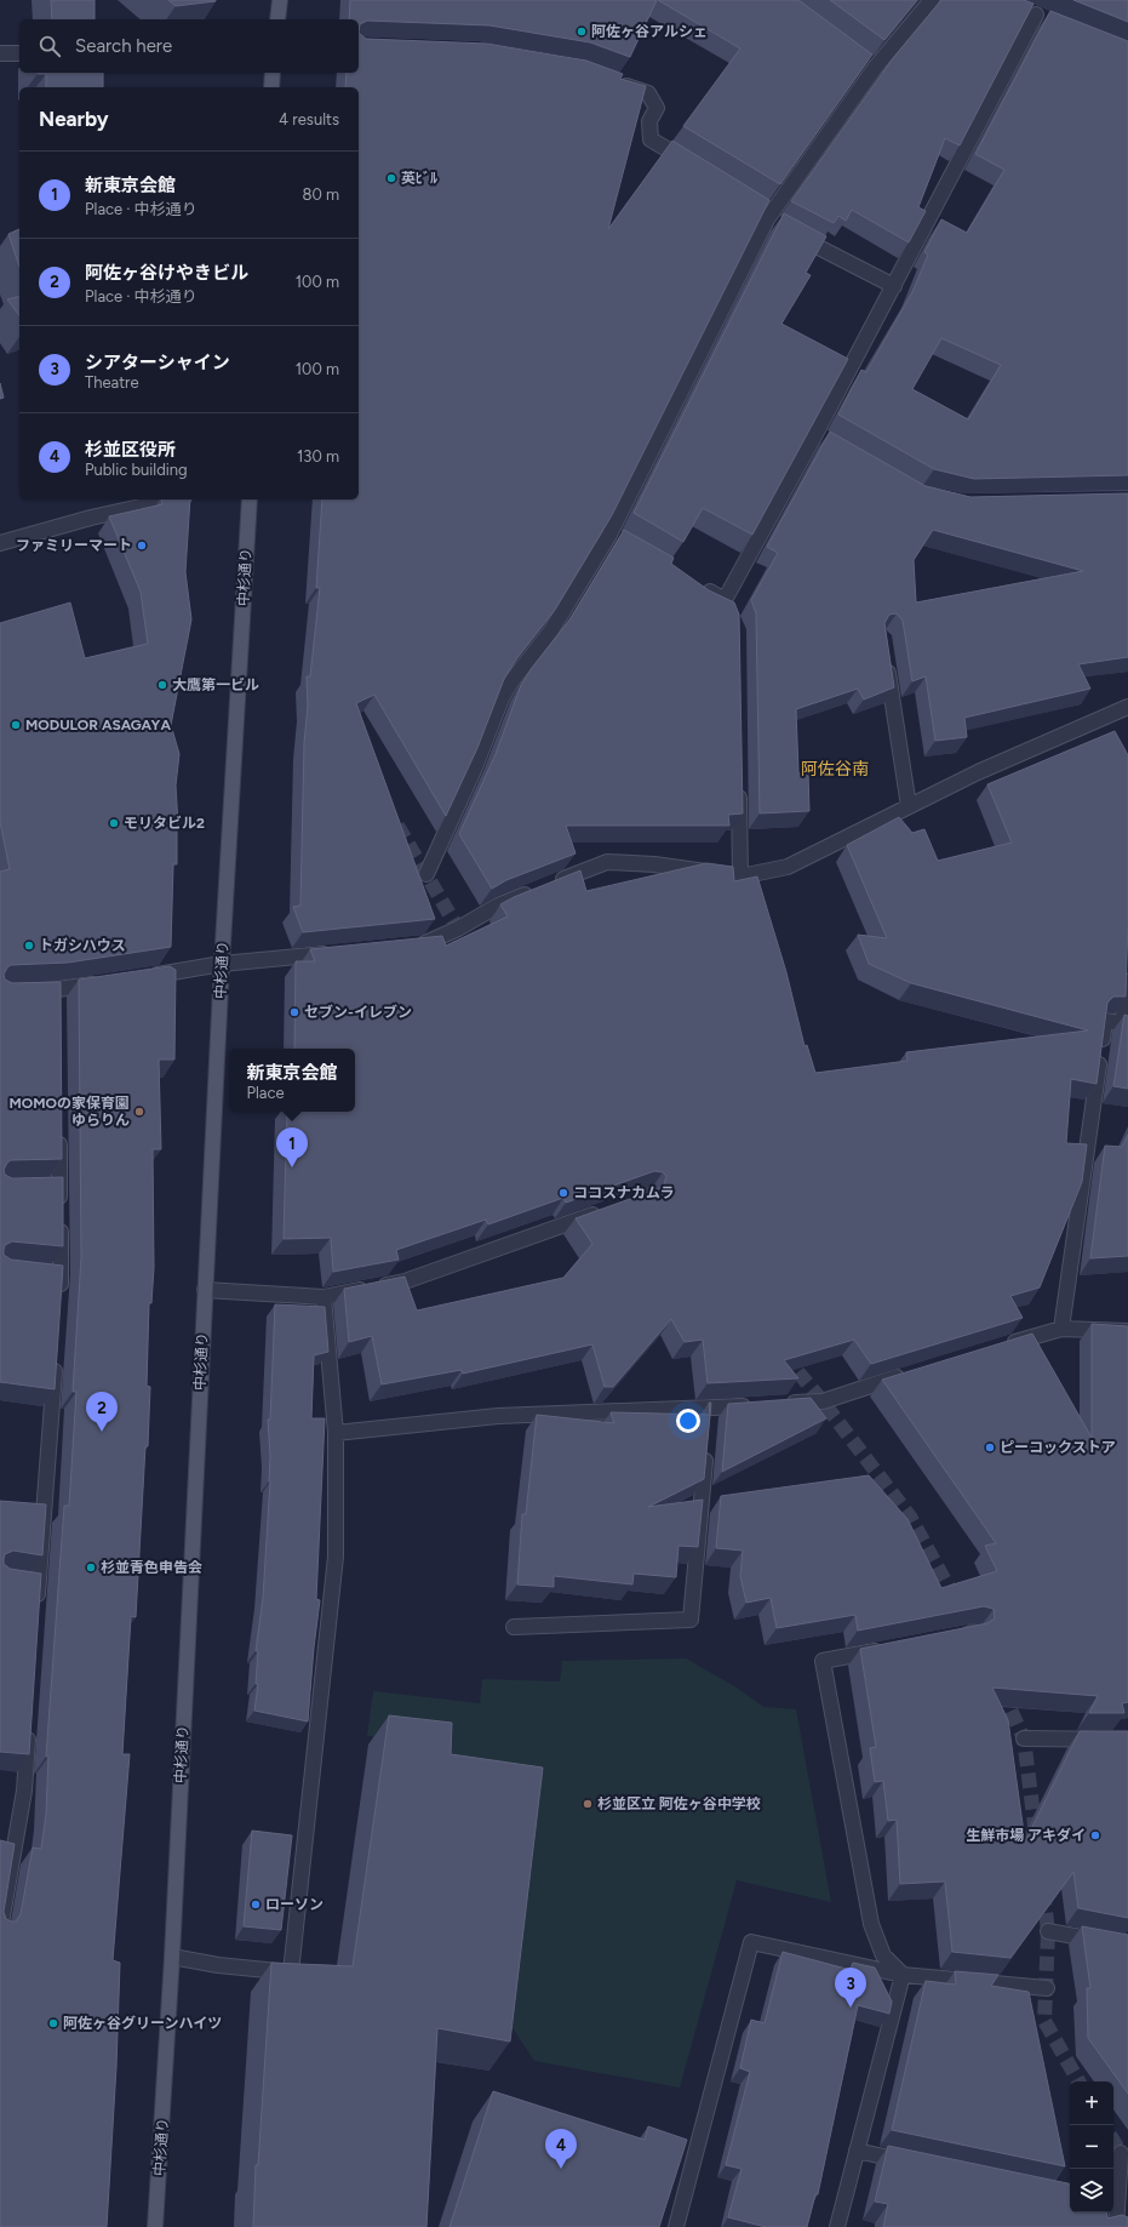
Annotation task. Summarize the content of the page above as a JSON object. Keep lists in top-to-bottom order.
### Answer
{
  "streets": {
    "main road": ["中杉通り"]
  },
  "districts": ["阿佐谷南"],
  "places": [
    "阿佐ヶ谷アルシェ",
    "英ﾋﾞﾙ",
    "ファミリーマート",
    "大鷹第一ビル",
    "MODULOR ASAGAYA",
    "モリタビル2",
    "トガシハウス",
    "セブン-イレブン",
    "MOMOの家保育園 ゆらりん",
    "ココスナカムラ",
    "ピーコックストア",
    "杉並青色申告会",
    "杉並区立 阿佐ヶ谷中学校",
    "生鮮市場 アキダイ",
    "ローソン",
    "阿佐ヶ谷グリーンハイツ"
  ],
  "page": {
    "search": "Search here",
    "heading": ["Nearby", "4 results"],
    "list": [
      {
        "mark": "1",
        "name": "新東京会館",
        "note": "Place · 中杉通り",
        "value": "80 m"
      },
      {
        "mark": "2",
        "name": "阿佐ヶ谷けやきビル",
        "note": "Place · 中杉通り",
        "value": "100 m"
      },
      {
        "mark": "3",
        "name": "シアターシャイン",
        "note": "Theatre",
        "value": "100 m"
      },
      {
        "mark": "4",
        "name": "杉並区役所",
        "note": "Public building",
        "value": "130 m"
      }
    ],
    "popup": ["新東京会館", "Place"],
    "pins": [
      "1",
      "2",
      "3",
      "4"
    ],
    "map_buttons": ["+", "−"]
  }
}
